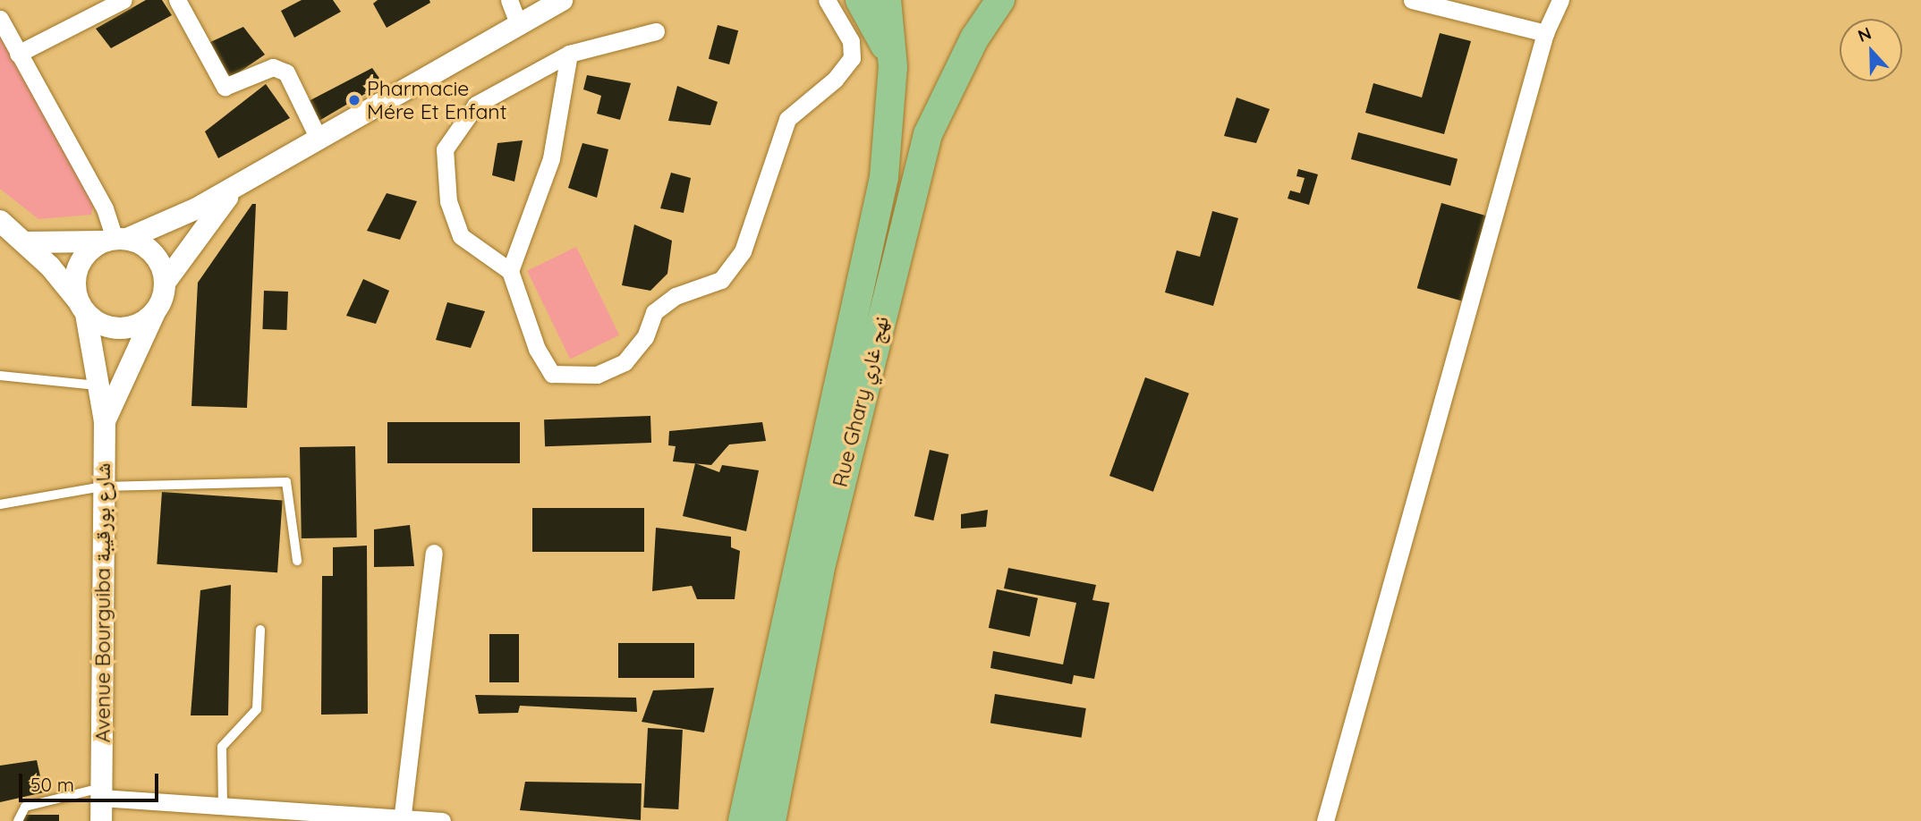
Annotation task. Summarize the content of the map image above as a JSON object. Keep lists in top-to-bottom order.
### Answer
{
  "streets": {
    "highway": ["Rue Ghary نهج غاري"],
    "street": ["Avenue Bourguiba شارع بورقيبة"]
  },
  "places": ["Pharmacie Mére Et Enfant"],
  "scale_bar": "50 m",
  "north": "top"
}
